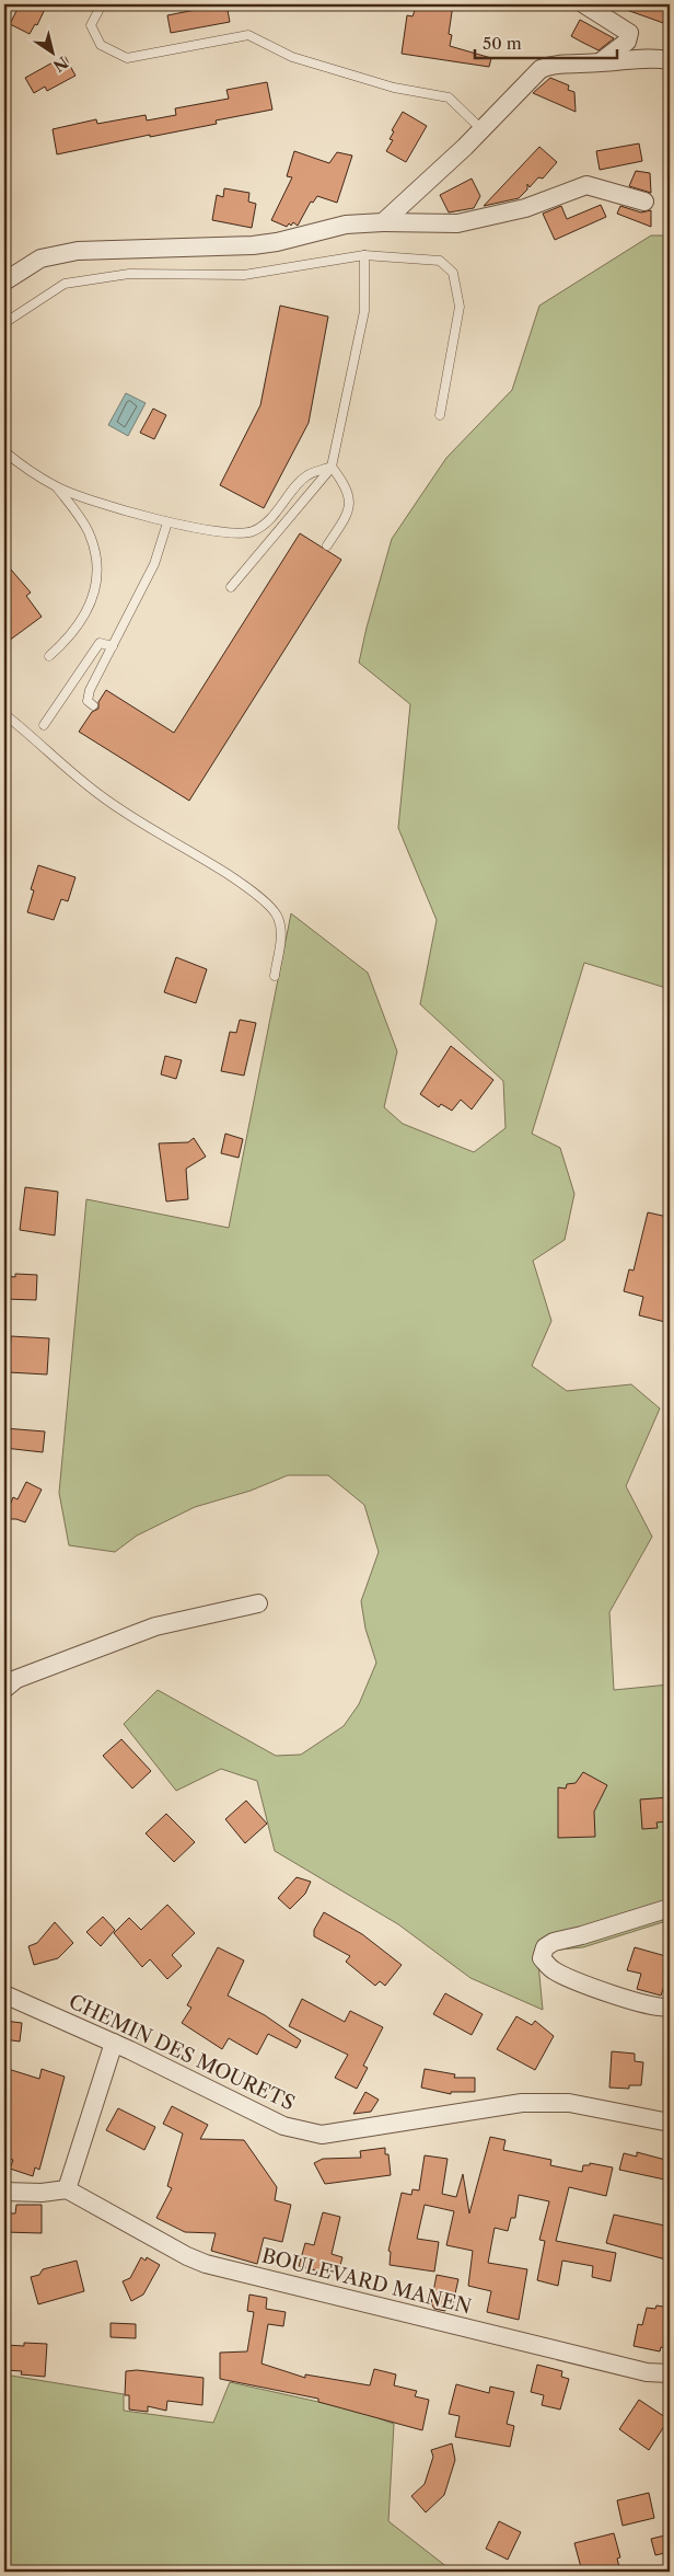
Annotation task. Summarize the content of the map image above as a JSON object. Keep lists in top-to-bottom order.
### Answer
{
  "streets": {
    "street": ["CHEMIN DES MOURETS", "BOULEVARD MANEN"]
  },
  "scale_bar": "50 m",
  "north": "bottom right"
}
